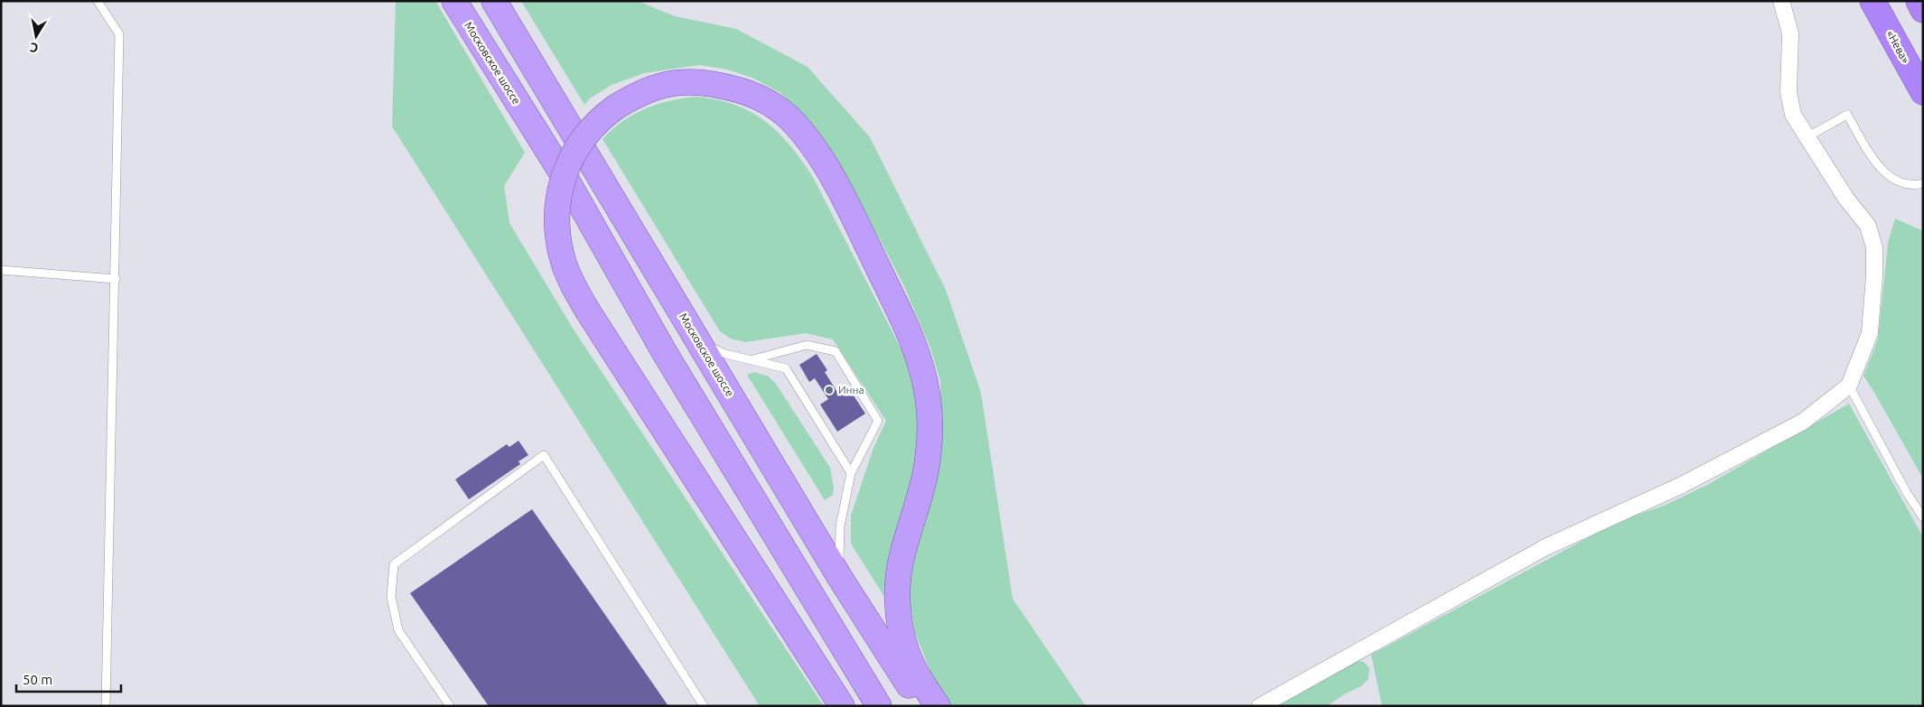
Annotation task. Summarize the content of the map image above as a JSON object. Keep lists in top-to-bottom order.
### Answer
{
  "streets": {
    "highway": ["«Нева»", "Московское шоссе"]
  },
  "places": ["Инна"],
  "scale_bar": "50 m",
  "north": "bottom"
}
